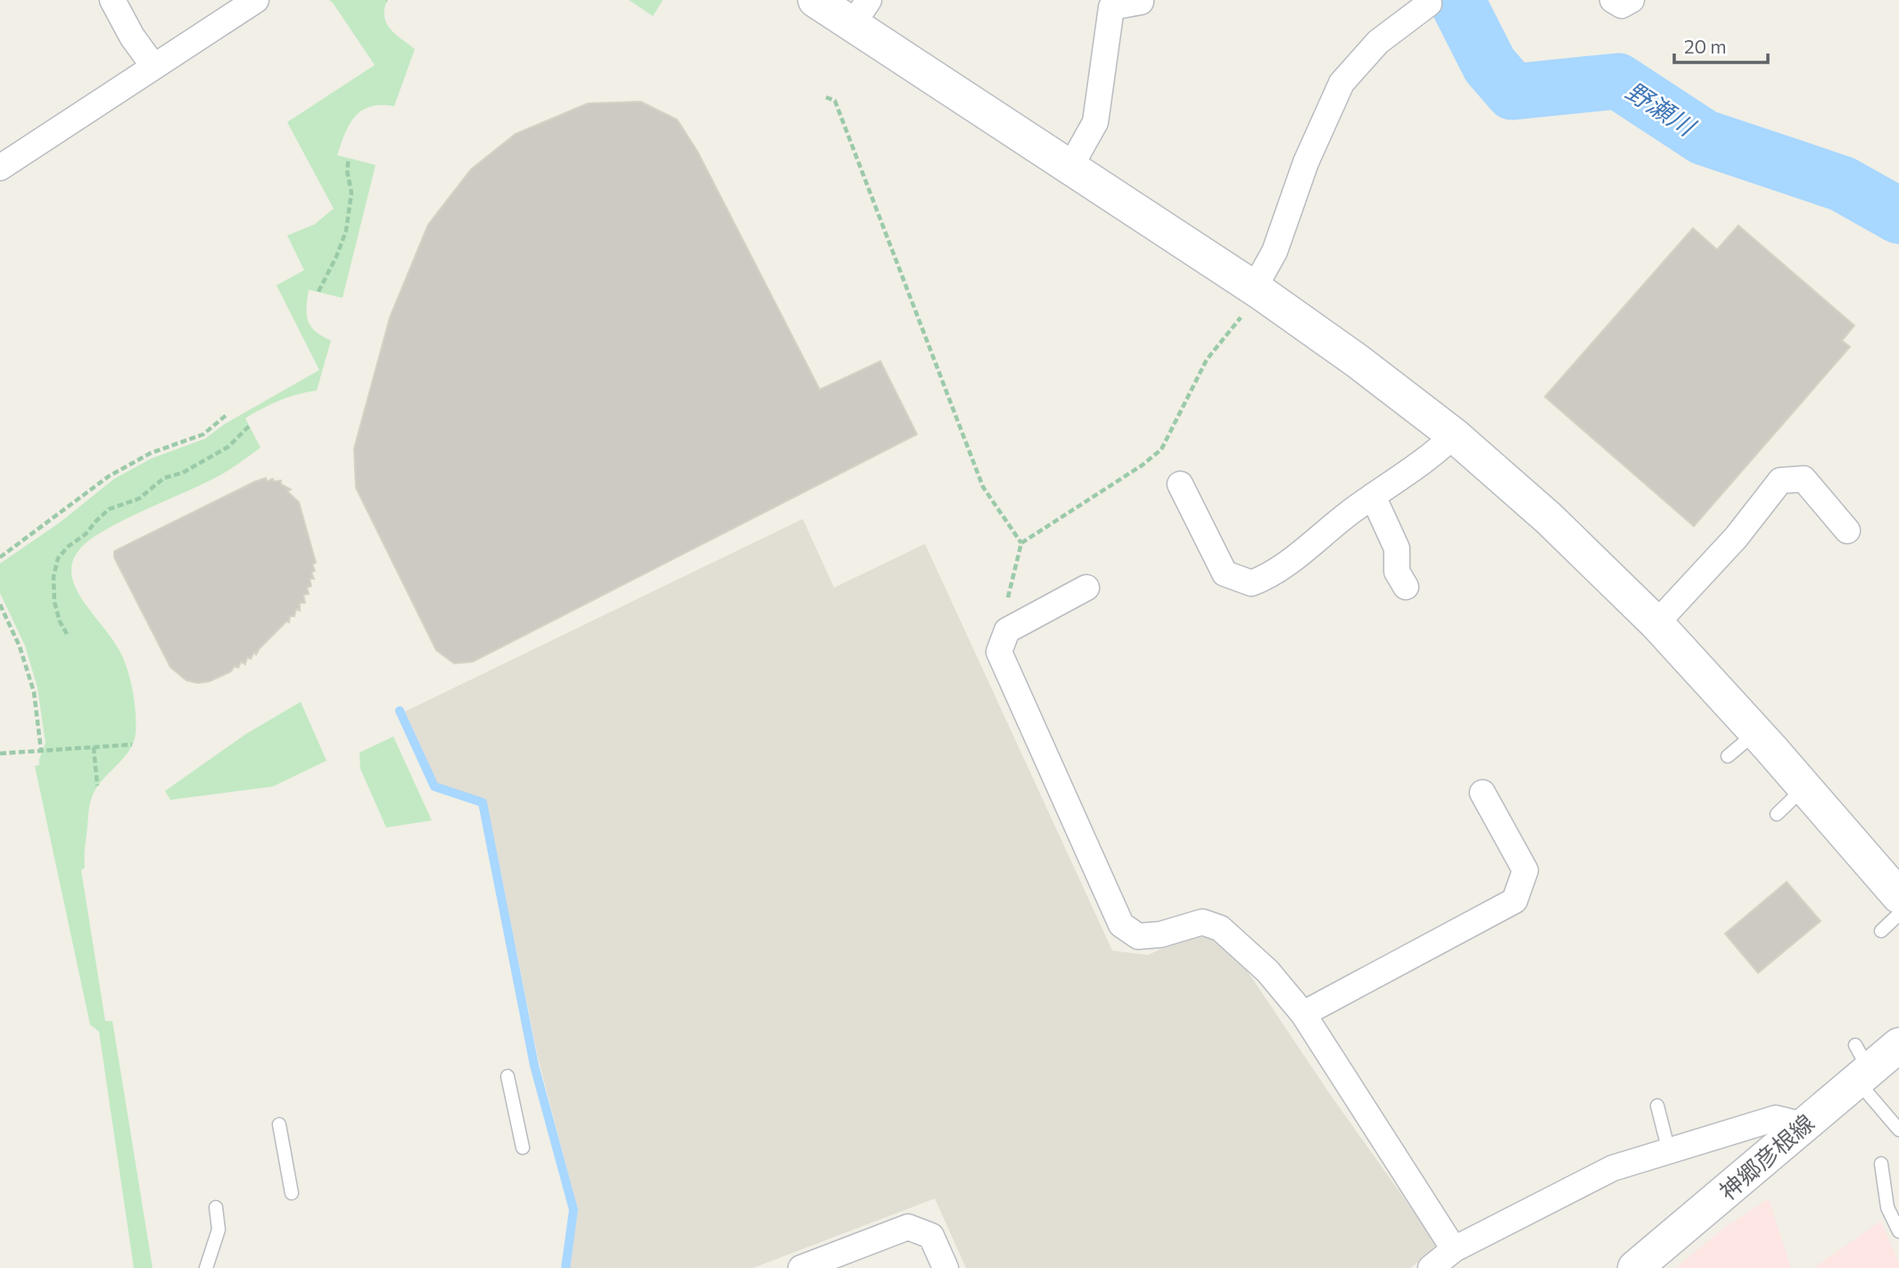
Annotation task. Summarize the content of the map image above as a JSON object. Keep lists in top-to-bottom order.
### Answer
{
  "streets": {
    "street": ["神郷彦根線"]
  },
  "water": ["野瀬川"],
  "scale_bar": "20 m"
}
